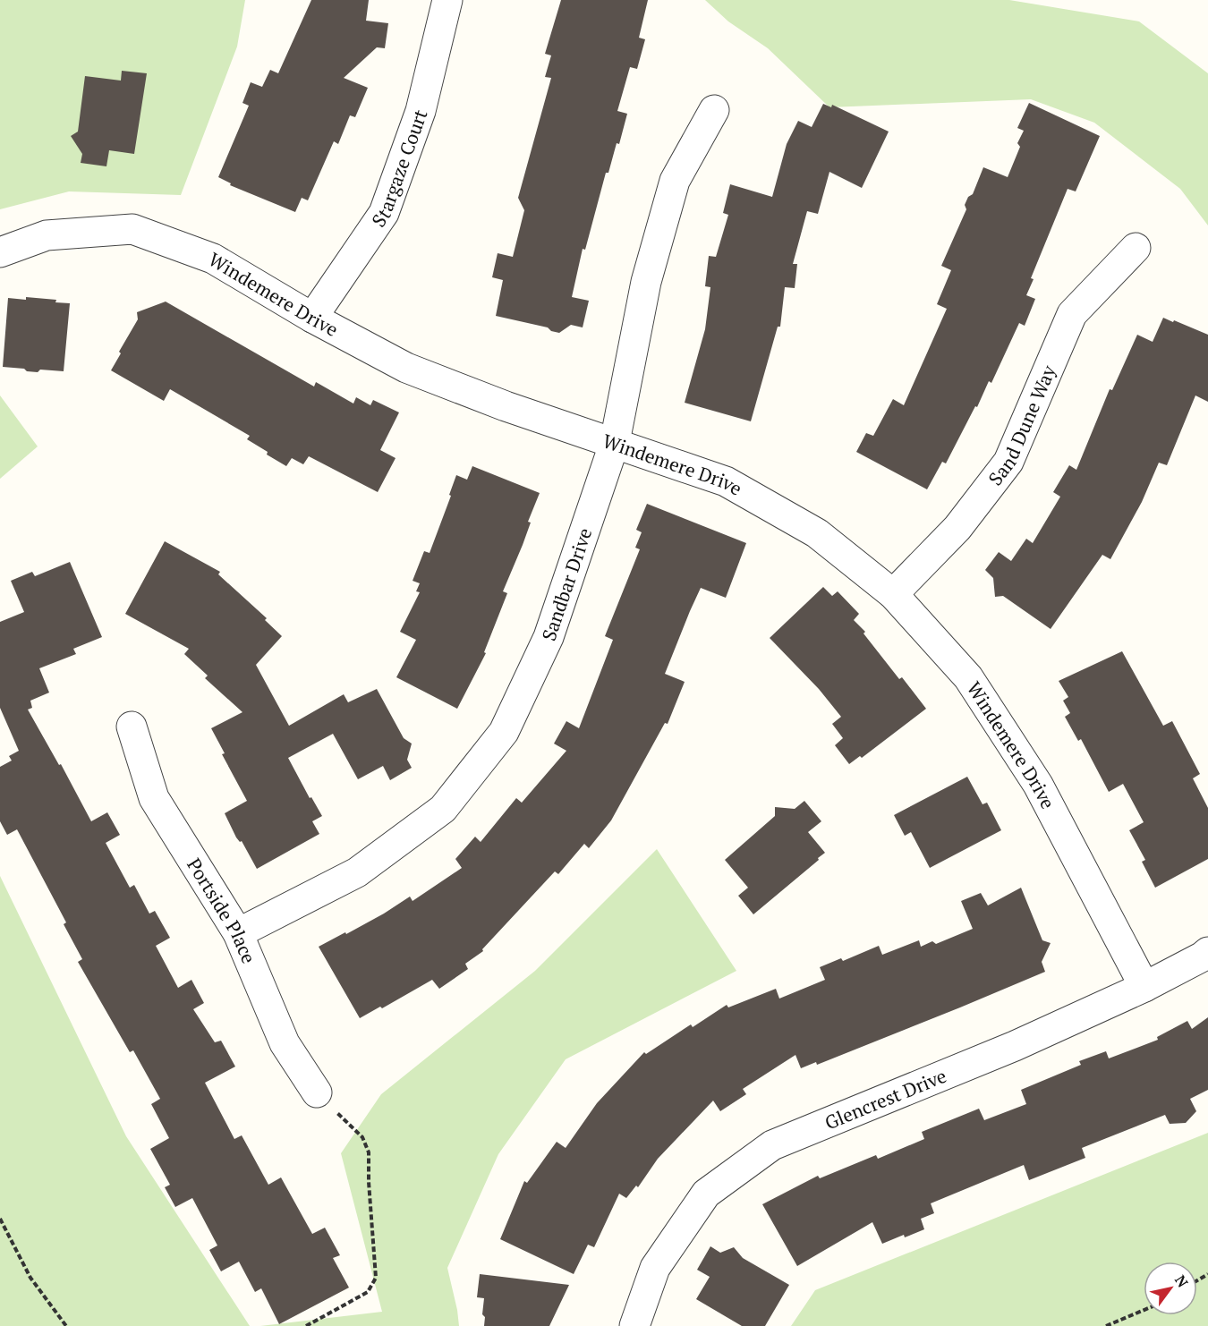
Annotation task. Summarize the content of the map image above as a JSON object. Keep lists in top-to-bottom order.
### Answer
{
  "streets": {
    "street": [
      "Stargaze Court",
      "Windemere Drive",
      "Sand Dune Way",
      "Sandbar Drive",
      "Portside Place",
      "Glencrest Drive"
    ]
  },
  "crossings": [
    ["Stargaze Court", "Windemere Drive"],
    ["Windemere Drive", "Sand Dune Way"],
    ["Windemere Drive", "Sandbar Drive"],
    ["Windemere Drive", "Glencrest Drive"],
    ["Sandbar Drive", "Portside Place"]
  ],
  "north": "top right"
}
